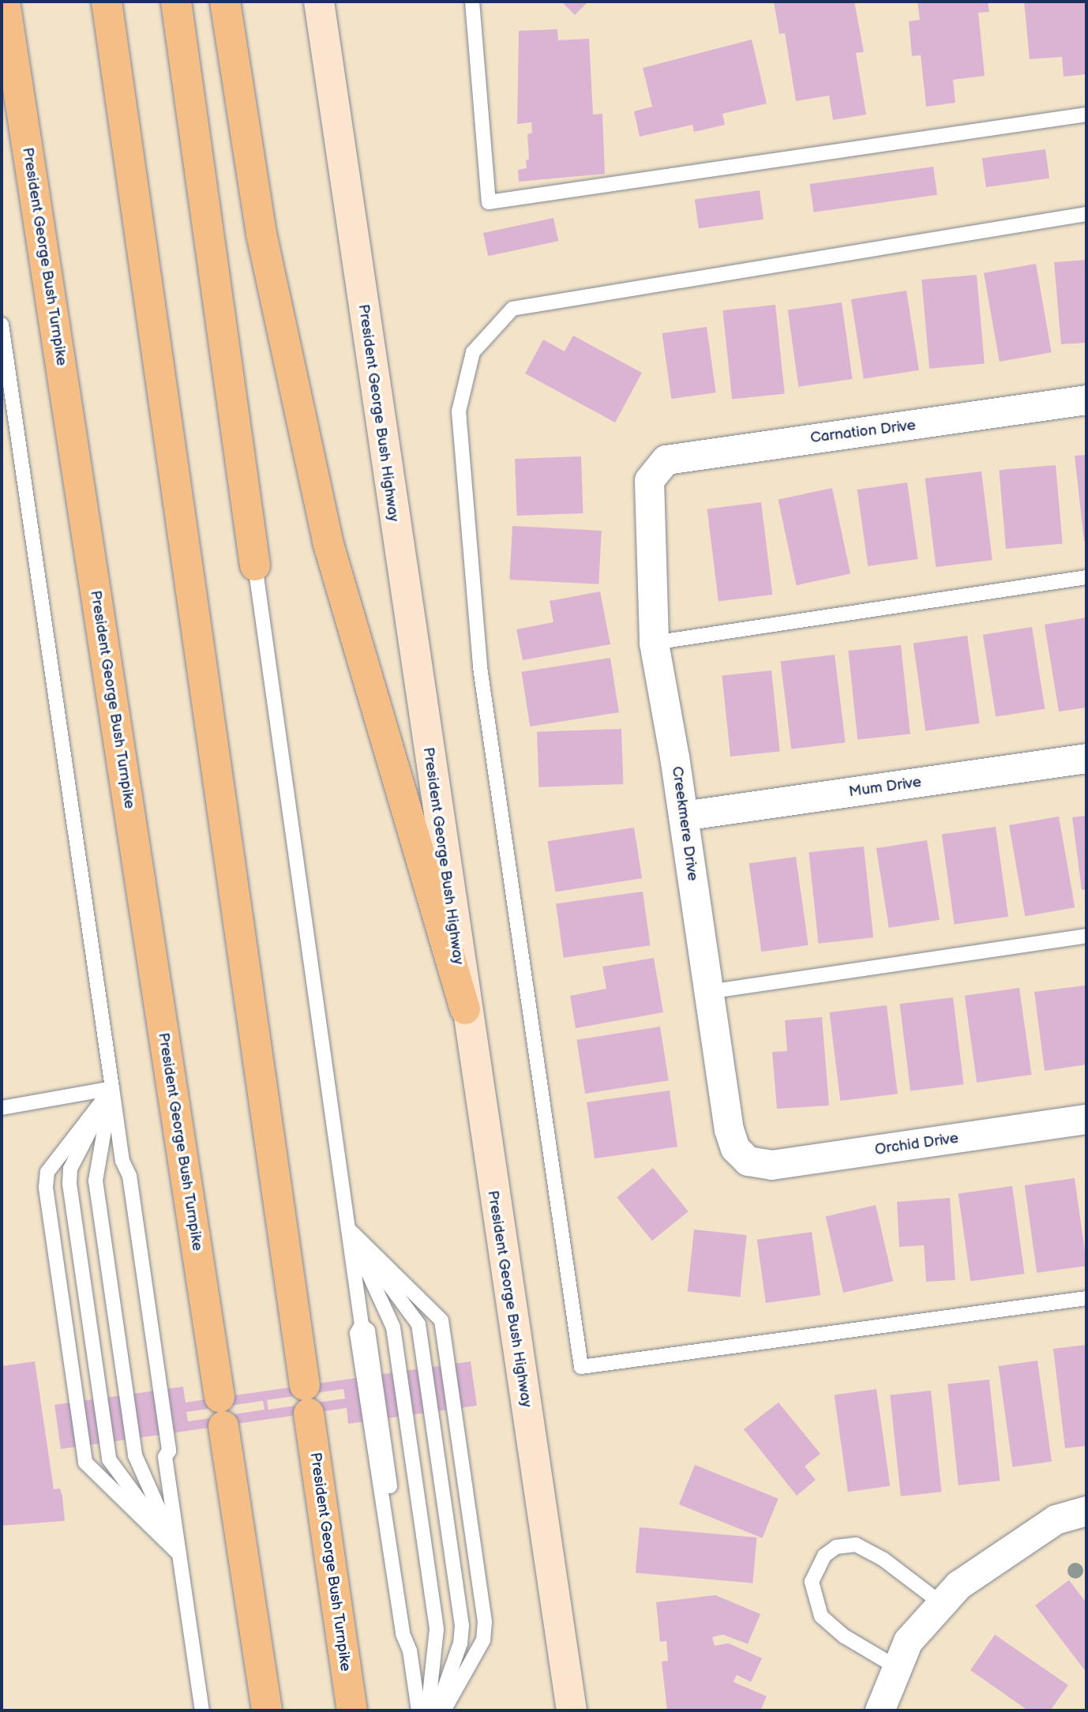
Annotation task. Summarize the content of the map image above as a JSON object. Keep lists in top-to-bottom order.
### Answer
{
  "streets": {
    "highway": ["President George Bush Turnpike"],
    "main road": ["President George Bush Highway"],
    "street": [
      "Carnation Drive",
      "Mum Drive",
      "Creekmere Drive",
      "Orchid Drive"
    ]
  },
  "crossings": [
    ["Carnation Drive", "Creekmere Drive"],
    ["Mum Drive", "Creekmere Drive"],
    ["Creekmere Drive", "Orchid Drive"]
  ]
}
